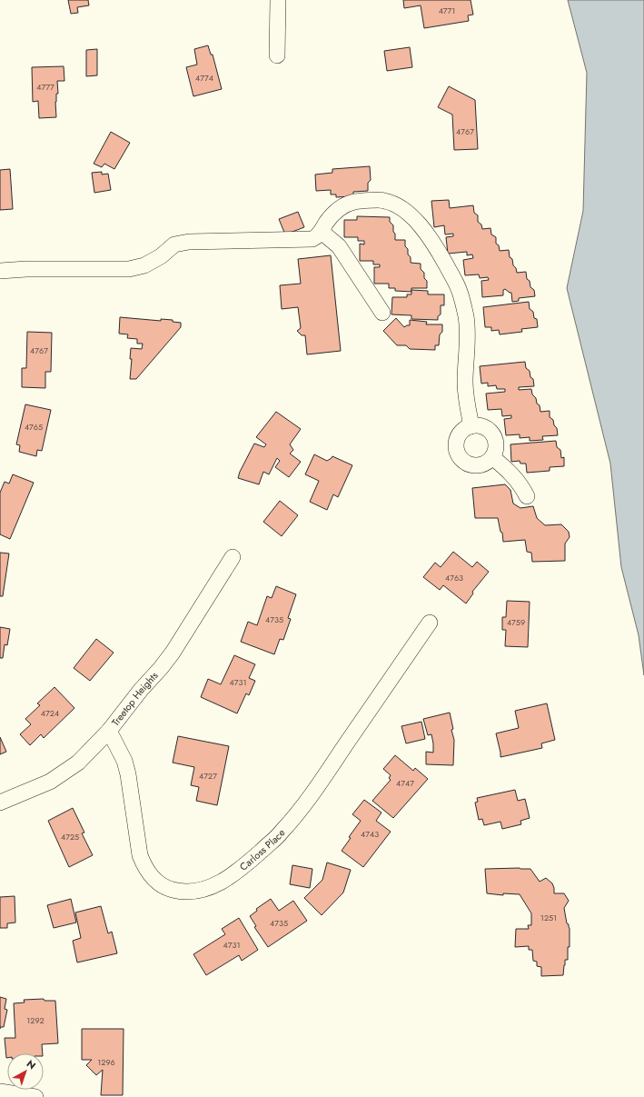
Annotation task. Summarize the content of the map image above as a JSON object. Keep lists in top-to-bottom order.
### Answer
{
  "streets": {
    "street": ["Treetop Heights", "Carloss Place"]
  },
  "crossings": [
    ["Treetop Heights", "Carloss Place"]
  ],
  "house_numbers": [
    "4771",
    "4774",
    "4777",
    "4767",
    "4767",
    "4765",
    "4763",
    "4735",
    "4759",
    "4731",
    "4724",
    "4727",
    "4747",
    "4743",
    "4725",
    "1251",
    "4735",
    "4731",
    "1292",
    "1296"
  ],
  "north": "top right"
}
